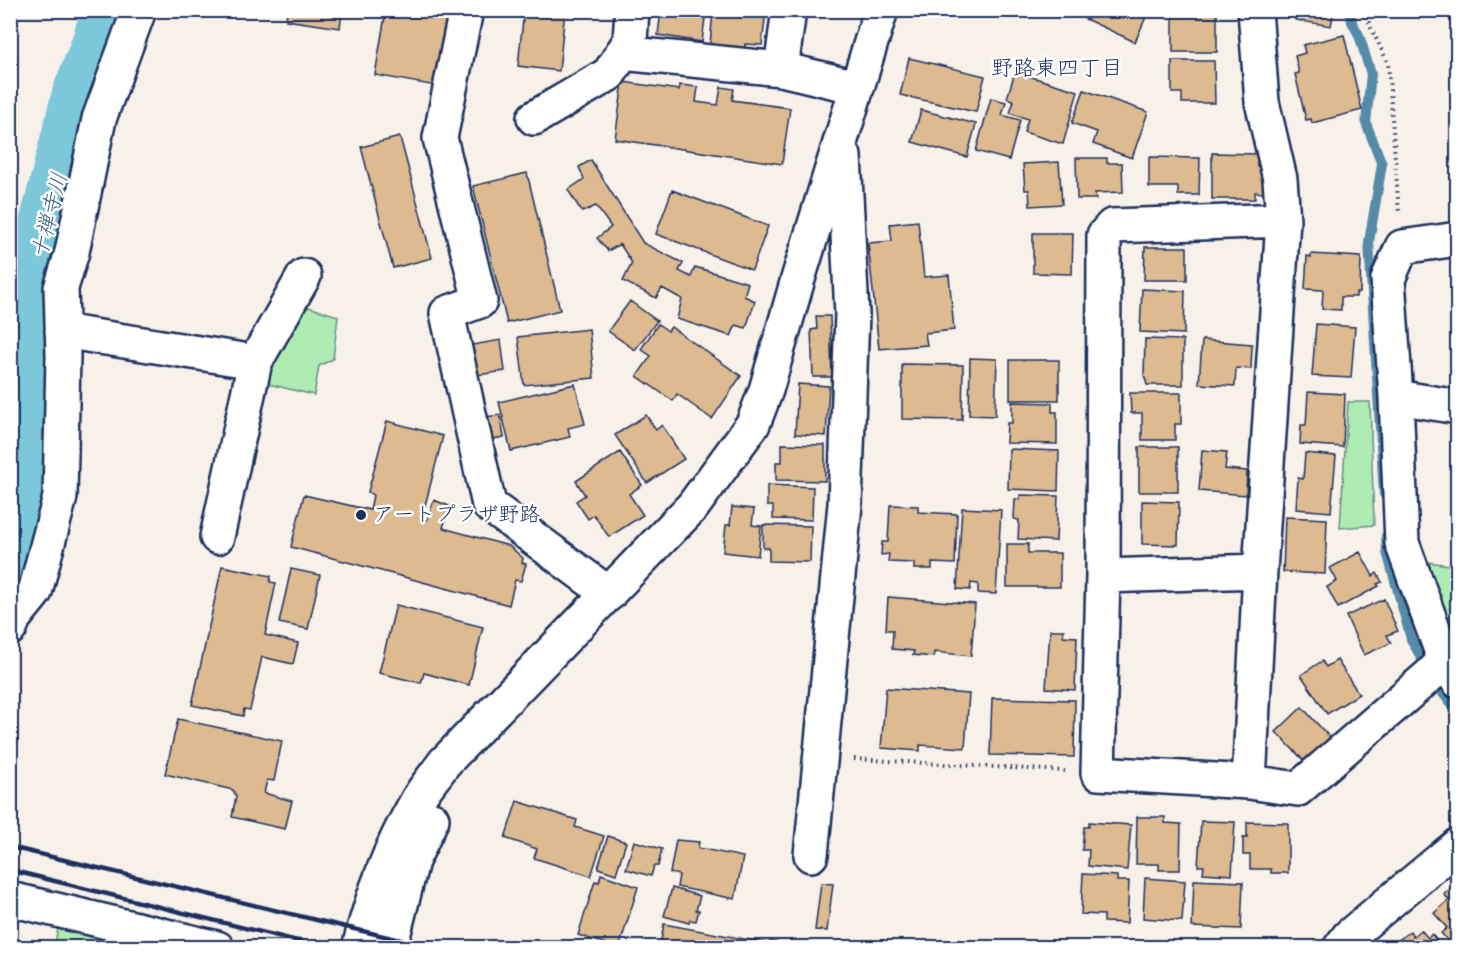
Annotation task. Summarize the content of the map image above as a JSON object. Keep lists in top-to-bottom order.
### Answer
{
  "districts": ["野路東四丁目"],
  "water": ["十禅寺川"],
  "places": ["アートプラザ野路"]
}
